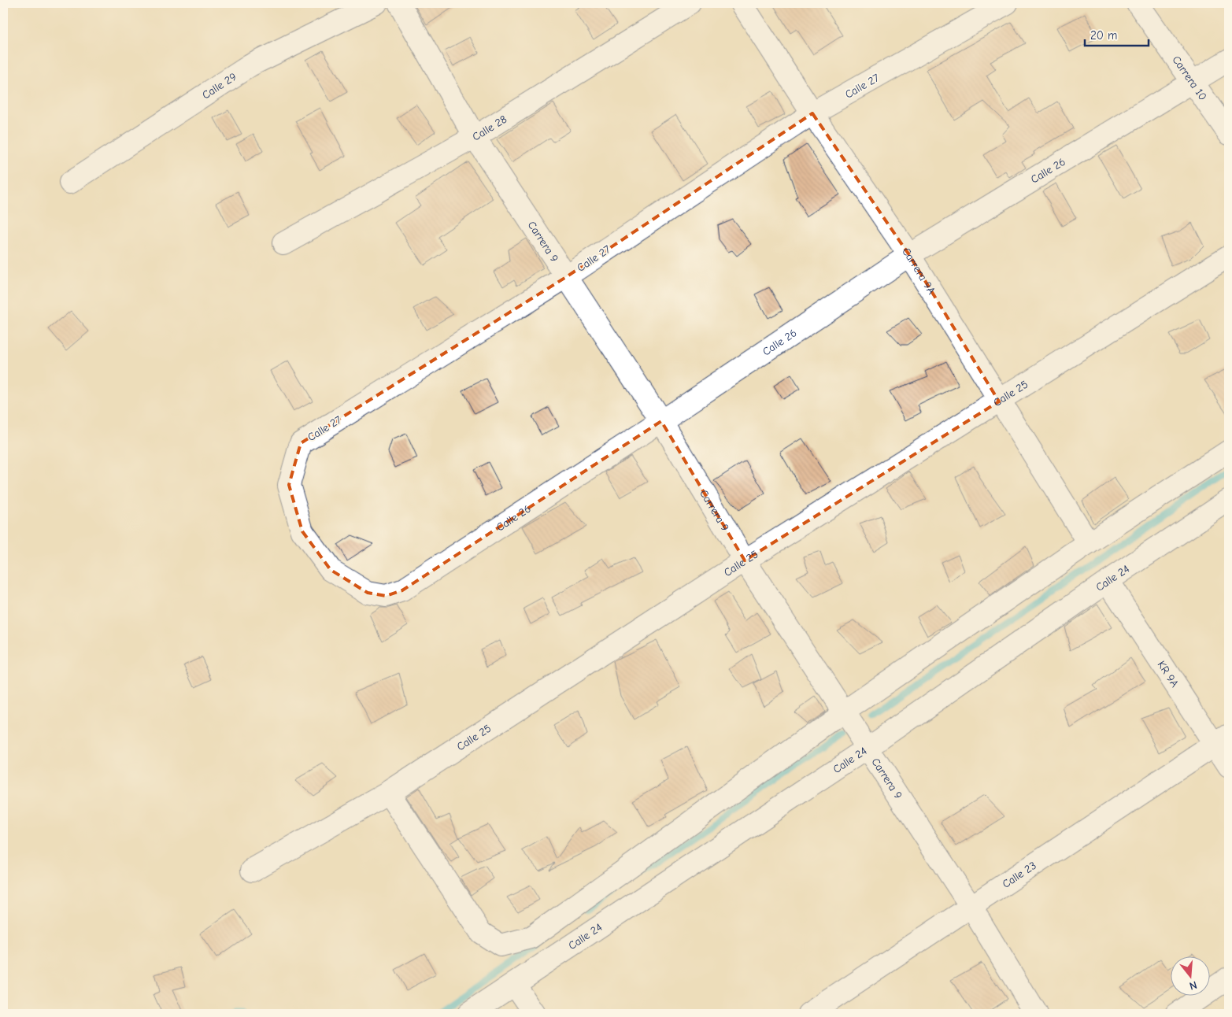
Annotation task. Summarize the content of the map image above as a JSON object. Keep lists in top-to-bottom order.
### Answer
{
  "streets": {
    "street": [
      "Carrera 10",
      "Calle 29",
      "Calle 27",
      "Calle 28",
      "Calle 26",
      "Carrera 9",
      "Carrera 9A",
      "Calle 25",
      "Calle 24",
      "KR 9A",
      "Calle 23"
    ]
  },
  "crossings": [
    ["Carrera 10", "Calle 26"],
    ["Calle 27", "Calle 26"],
    ["Calle 27", "Carrera 9"],
    ["Calle 27", "Carrera 9A"],
    ["Calle 28", "Carrera 9"],
    ["Calle 26", "Carrera 9"],
    ["Calle 26", "Carrera 9A"],
    ["Carrera 9", "Calle 25"],
    ["Carrera 9", "Calle 24"],
    ["Carrera 9", "Calle 23"],
    ["Carrera 9A", "Calle 25"],
    ["Calle 24", "KR 9A"],
    ["KR 9A", "Calle 23"]
  ],
  "scale_bar": "20 m",
  "north": "bottom"
}
